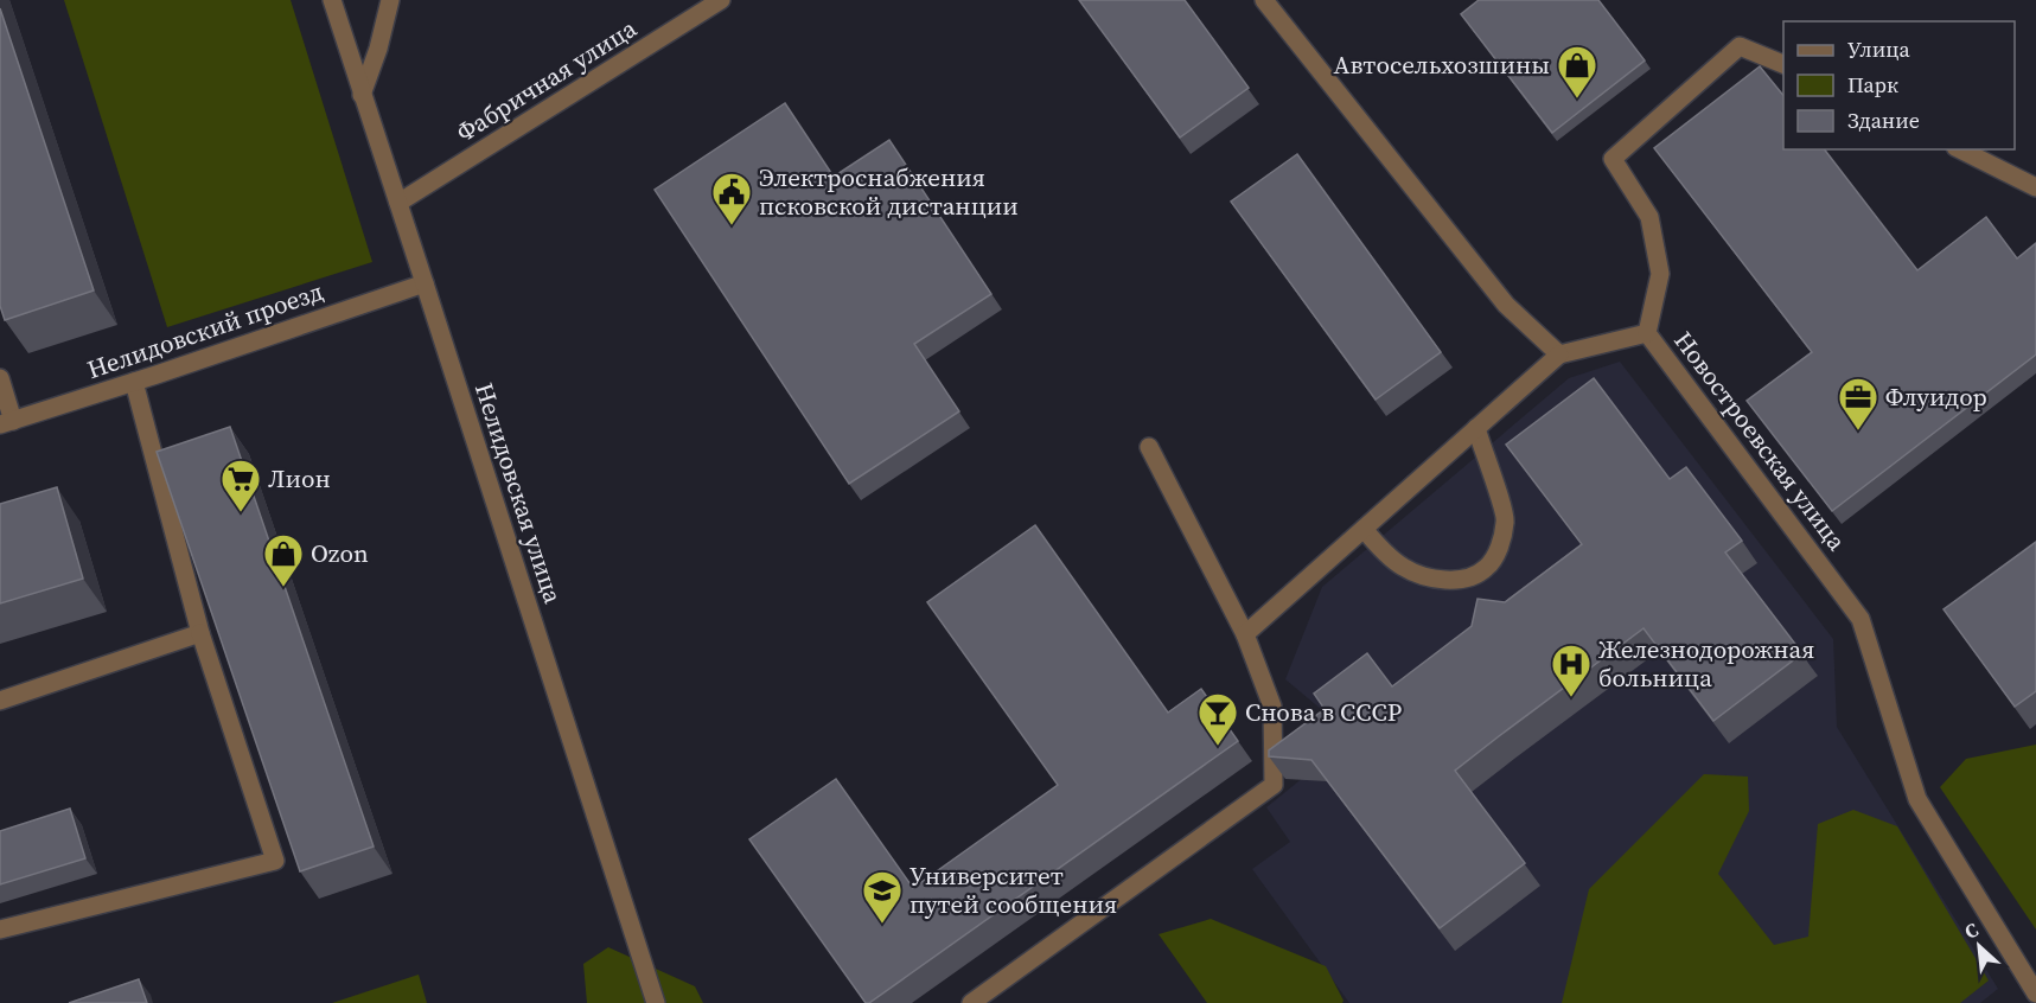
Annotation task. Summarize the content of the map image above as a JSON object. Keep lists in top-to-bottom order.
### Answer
{
  "streets": {
    "street": [
      "Фабричная улица",
      "Нелидовский проезд",
      "Новостроевская улица",
      "Нелидовская улица"
    ]
  },
  "crossings": [
    ["Фабричная улица", "Нелидовская улица"],
    ["Нелидовский проезд", "Нелидовская улица"]
  ],
  "places": {
    "shop": ["Автосельхозшины", "Ozon"],
    "public building": ["Электроснабжения псковской дистанции"],
    "office": ["Флуидор"],
    "supermarket": ["Лион"],
    "hospital": ["Железнодорожная больница"],
    "bar": ["Снова в СССР"],
    "school or university": ["Университет путей сообщения"]
  },
  "legend": ["Улица", "Парк", "Здание"],
  "north": "top left"
}
